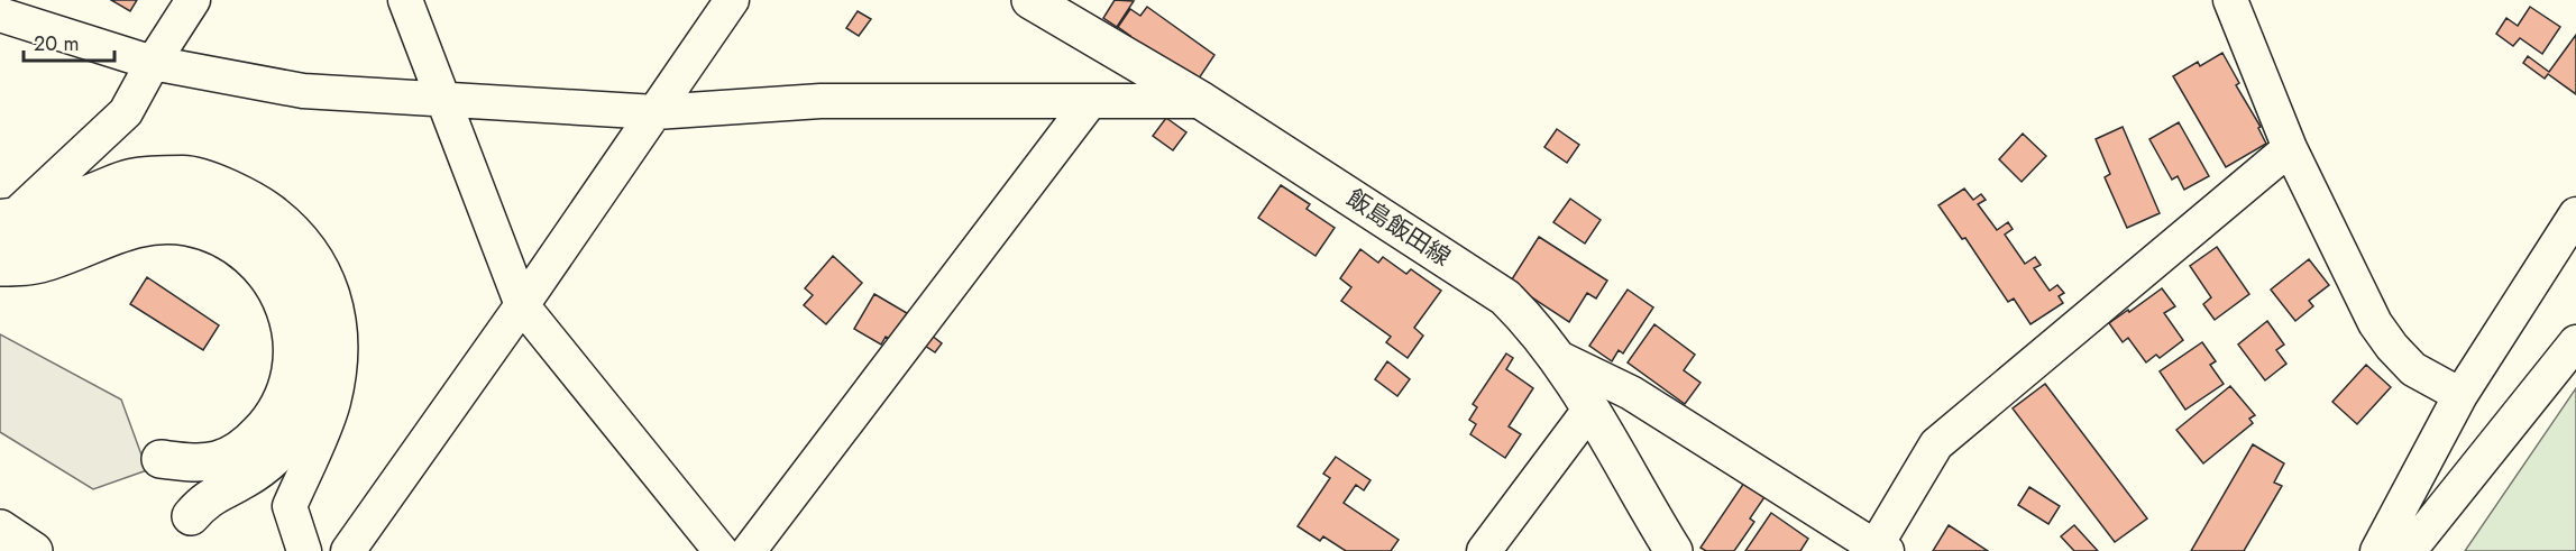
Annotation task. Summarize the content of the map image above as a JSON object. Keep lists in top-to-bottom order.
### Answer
{
  "streets": {
    "main road": ["飯島飯田線"]
  },
  "scale_bar": "20 m"
}
